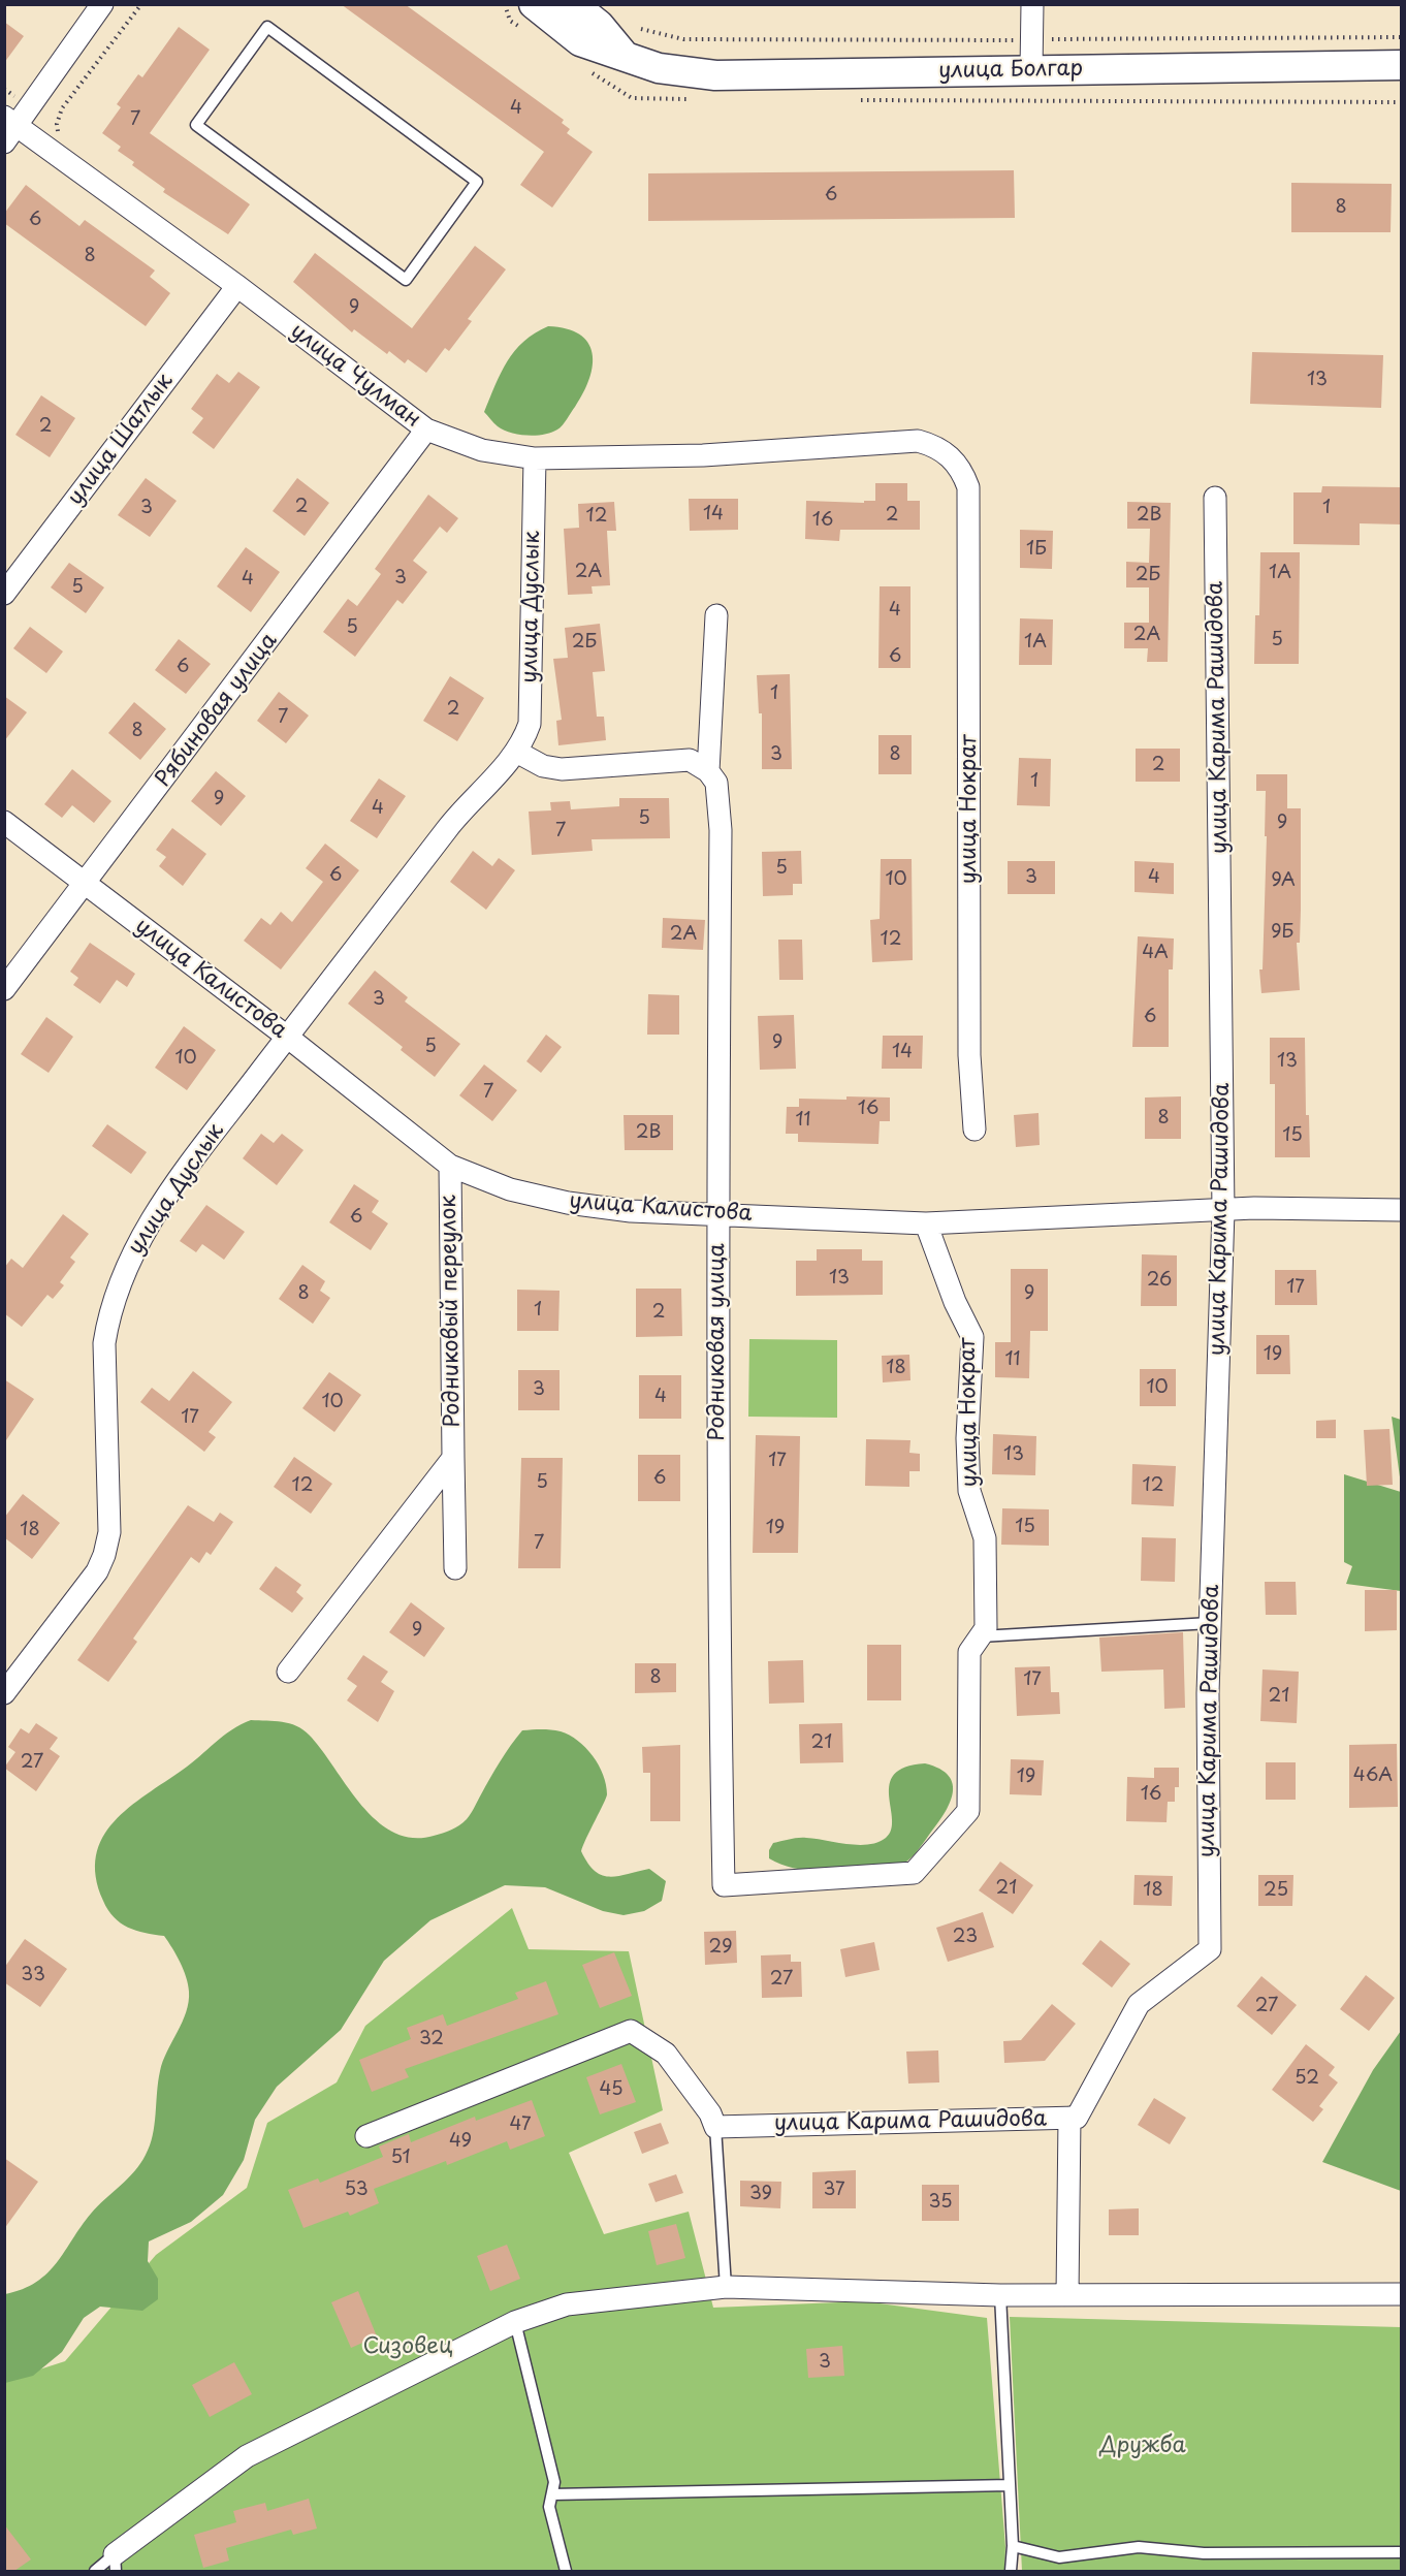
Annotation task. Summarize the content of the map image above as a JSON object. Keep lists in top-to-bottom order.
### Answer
{
  "streets": {
    "street": [
      "улица Болгар",
      "улица Чулман",
      "улица Шатлык",
      "улица Дуслык",
      "Рябиновая улица",
      "улица Карима Рашидова",
      "улица Нократ",
      "улица Калистова",
      "Родниковый переулок",
      "Родниковая улица"
    ]
  },
  "crossings": [
    ["улица Чулман", "улица Шатлык"],
    ["улица Чулман", "улица Дуслык"],
    ["улица Чулман", "Рябиновая улица"],
    ["улица Чулман", "улица Нократ"],
    ["улица Дуслык", "улица Калистова"],
    ["Рябиновая улица", "улица Калистова"],
    ["улица Карима Рашидова", "улица Калистова"],
    ["улица Нократ", "улица Калистова"],
    ["улица Нократ", "Родниковая улица"],
    ["улица Калистова", "Родниковый переулок"],
    ["улица Калистова", "Родниковая улица"]
  ],
  "parks": ["Сизовец", "Дружба"],
  "house_numbers": [
    "4",
    "7",
    "6",
    "8",
    "6",
    "8",
    "9",
    "13",
    "2",
    "2",
    "3",
    "1",
    "14",
    "2",
    "2В",
    "12",
    "16",
    "1Б",
    "2А",
    "1А",
    "2Б",
    "3",
    "4",
    "5",
    "4",
    "5",
    "2А",
    "5",
    "2Б",
    "1А",
    "6",
    "6",
    "1",
    "2",
    "7",
    "8",
    "3",
    "8",
    "2",
    "1",
    "9",
    "4",
    "5",
    "9",
    "7",
    "5",
    "6",
    "3",
    "4",
    "10",
    "9А",
    "9Б",
    "2А",
    "12",
    "4А",
    "3",
    "6",
    "9",
    "5",
    "14",
    "10",
    "13",
    "7",
    "16",
    "8",
    "11",
    "2В",
    "15",
    "6",
    "13",
    "26",
    "17",
    "8",
    "9",
    "1",
    "2",
    "19",
    "11",
    "18",
    "10",
    "3",
    "4",
    "10",
    "17",
    "13",
    "17",
    "6",
    "5",
    "12",
    "12",
    "15",
    "19",
    "18",
    "7",
    "9",
    "8",
    "17",
    "21",
    "21",
    "27",
    "46А",
    "19",
    "16",
    "21",
    "18",
    "25",
    "23",
    "29",
    "33",
    "27",
    "27",
    "32",
    "52",
    "45",
    "47",
    "49",
    "51",
    "53",
    "37",
    "39",
    "35",
    "3"
  ]
}
